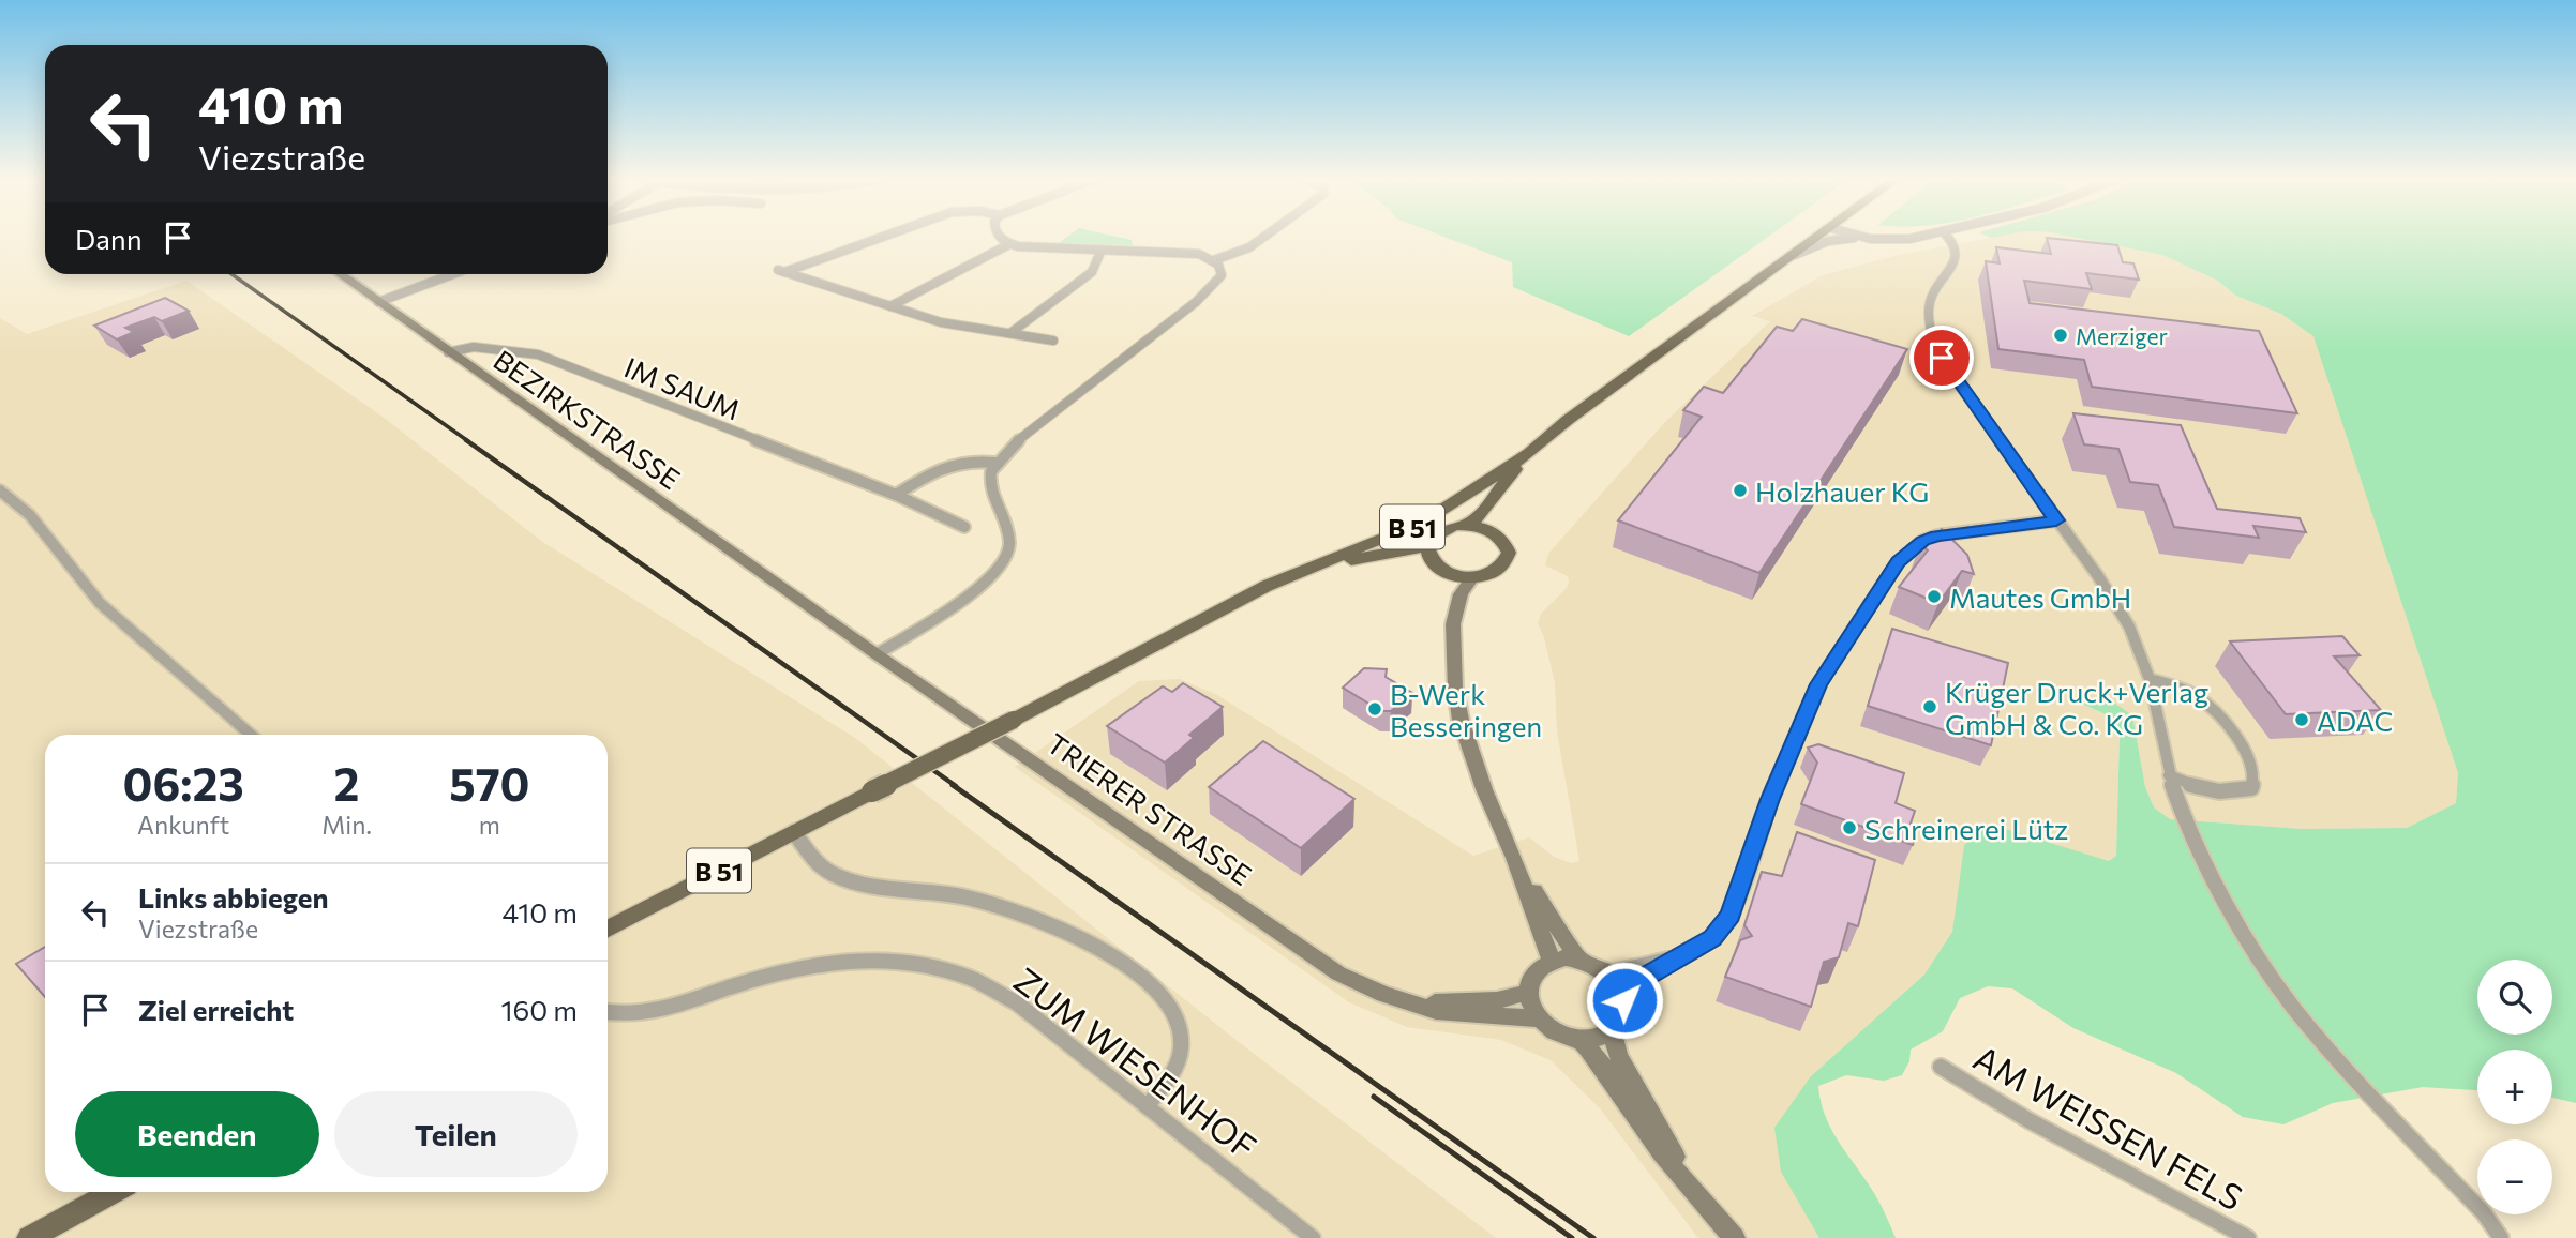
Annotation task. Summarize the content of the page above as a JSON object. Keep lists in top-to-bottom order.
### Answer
{
  "streets": {
    "main road": ["B 51"],
    "street": [
      "IM SAUM",
      "BEZIRKSTRASSE",
      "TRIERER STRASSE",
      "ZUM WIESENHOF",
      "AM WEISSEN FELS"
    ]
  },
  "crossings": [
    ["IM SAUM", "BEZIRKSTRASSE"],
    ["BEZIRKSTRASSE", "TRIERER STRASSE"]
  ],
  "places": [
    "Merziger",
    "Holzhauer KG",
    "Mautes GmbH",
    "Krüger Druck+Verlag GmbH & Co. KG",
    "B-Werk Besseringen",
    "ADAC",
    "Schreinerei Lütz"
  ],
  "page": {
    "turn": ["410 m", "Viezstraße"],
    "then": "Dann",
    "eta": [
      "06:23",
      "Ankunft",
      "2",
      "Min.",
      "570",
      "m"
    ],
    "list": [
      {
        "name": "Links abbiegen",
        "note": "Viezstraße",
        "value": "410 m"
      },
      {
        "name": "Ziel erreicht",
        "value": "160 m"
      }
    ],
    "map_buttons": ["+", "−"],
    "buttons": ["Beenden", "Teilen"]
  }
}
